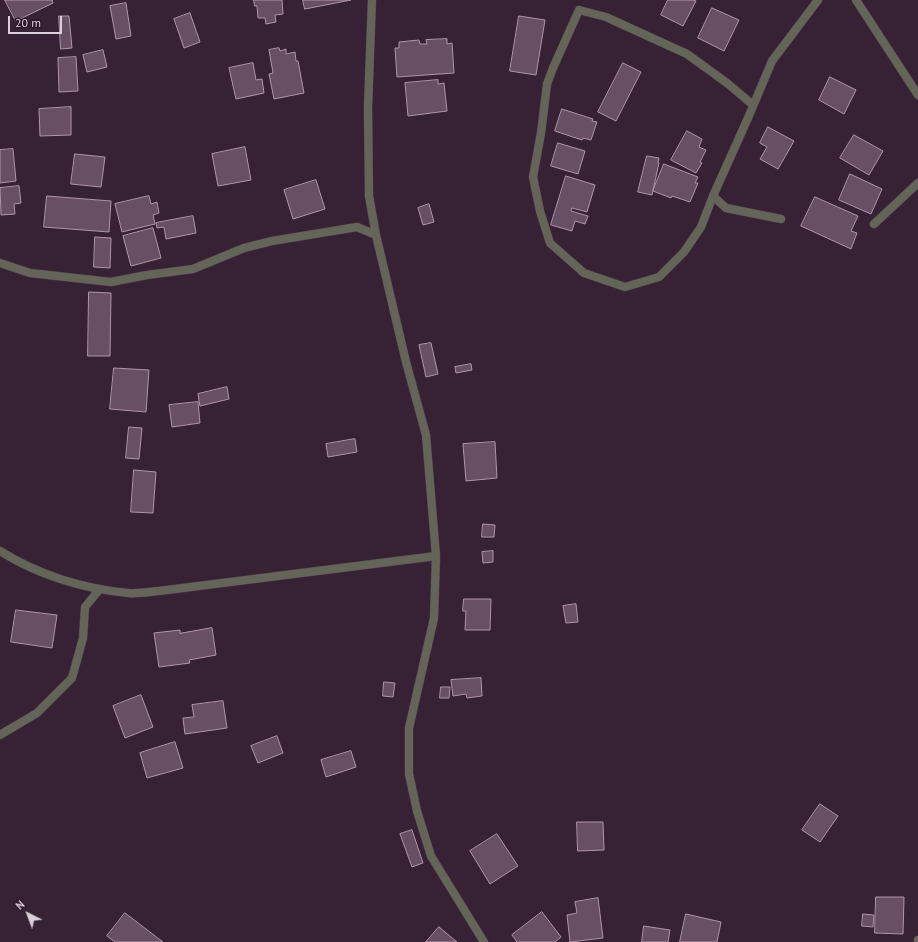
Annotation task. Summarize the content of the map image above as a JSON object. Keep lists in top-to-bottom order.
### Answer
{
  "scale_bar": "20 m",
  "north": "top left"
}
